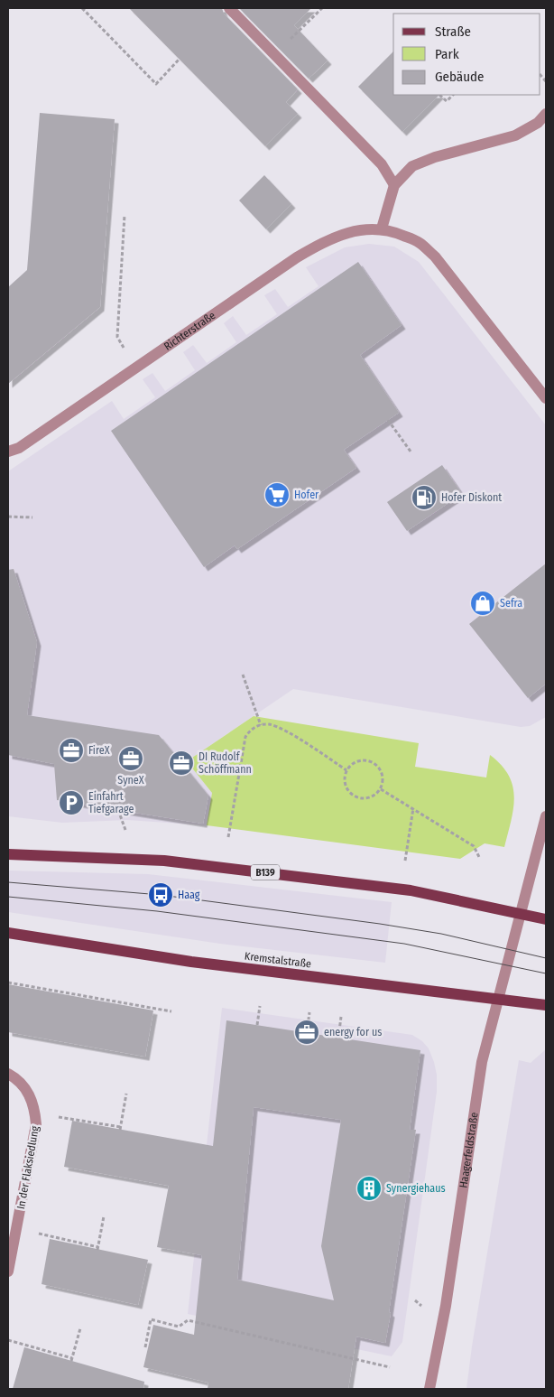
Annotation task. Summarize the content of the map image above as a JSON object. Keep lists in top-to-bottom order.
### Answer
{
  "streets": {
    "main road": ["B139", "Kremstalstraße"],
    "street": ["Richterstraße", "Haagerfeldstraße", "In der Flaksiedlung"]
  },
  "crossings": [
    ["B139", "Haagerfeldstraße"],
    ["Kremstalstraße", "Haagerfeldstraße"]
  ],
  "places": {
    "supermarket": ["Hofer"],
    "fuel station": ["Hofer Diskont"],
    "shop": ["Sefra"],
    "office": [
      "FireX",
      "SyneX",
      "DI Rudolf Schöffmann",
      "energy for us"
    ],
    "parking": ["Einfahrt Tiefgarage"],
    "bus stop": ["Haag"],
    "building": ["Synergiehaus"]
  },
  "legend": ["Straße", "Park", "Gebäude"]
}
